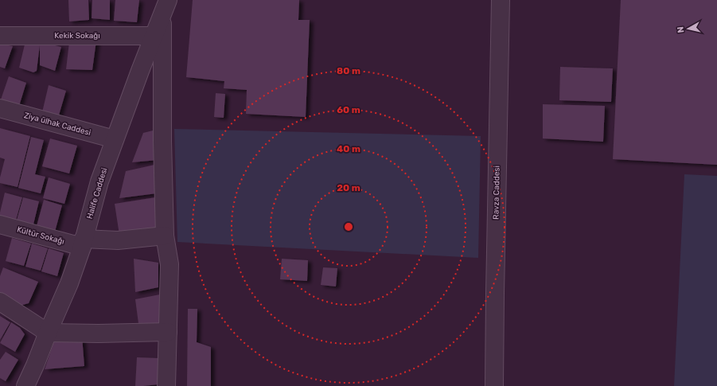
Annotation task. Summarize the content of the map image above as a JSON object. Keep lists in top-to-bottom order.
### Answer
{
  "streets": {
    "street": [
      "Kekik Sokağı",
      "Ziya ülhak Caddesi",
      "Ravza Caddesi",
      "Halife Caddesi",
      "Kültür Sokağı"
    ]
  },
  "crossings": [
    ["Kekik Sokağı", "Halife Caddesi"],
    ["Ziya ülhak Caddesi", "Halife Caddesi"],
    ["Halife Caddesi", "Kültür Sokağı"]
  ],
  "north": "left",
  "rings": [
    "80 m",
    "60 m",
    "40 m",
    "20 m"
  ]
}
